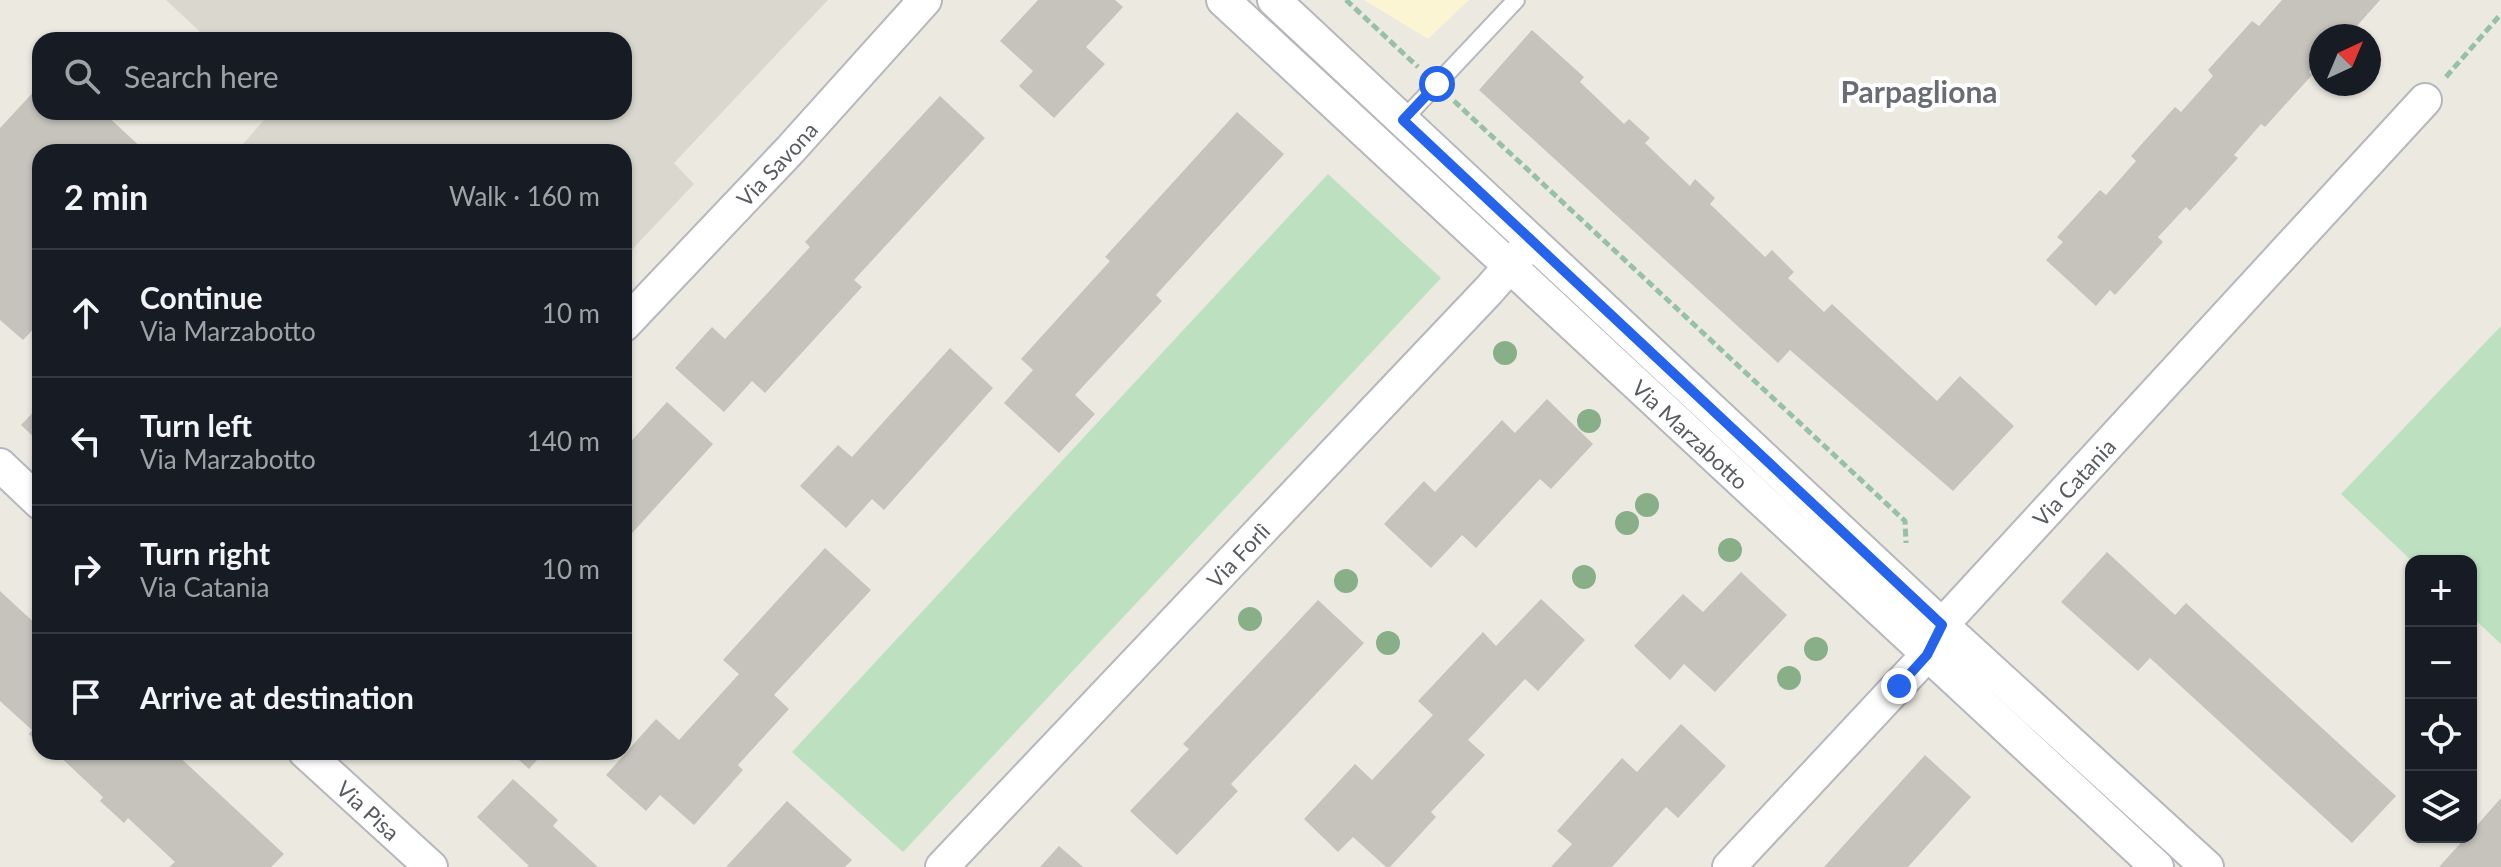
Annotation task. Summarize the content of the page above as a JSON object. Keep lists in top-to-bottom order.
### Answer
{
  "streets": {
    "street": [
      "Via Savona",
      "Via Marzabotto",
      "Via Catania",
      "Via Forlì",
      "Via Pisa"
    ]
  },
  "crossings": [
    ["Via Marzabotto", "Via Catania"],
    ["Via Marzabotto", "Via Forlì"]
  ],
  "districts": ["Parpagliona"],
  "north": "top right",
  "page": {
    "search": "Search here",
    "heading": ["2 min", "Walk · 160 m"],
    "list": [
      ["Continue", "Via Marzabotto", "10 m"],
      ["Turn left", "Via Marzabotto", "140 m"],
      ["Turn right", "Via Catania", "10 m"],
      "Arrive at destination"
    ],
    "map_buttons": ["+", "−"]
  }
}
